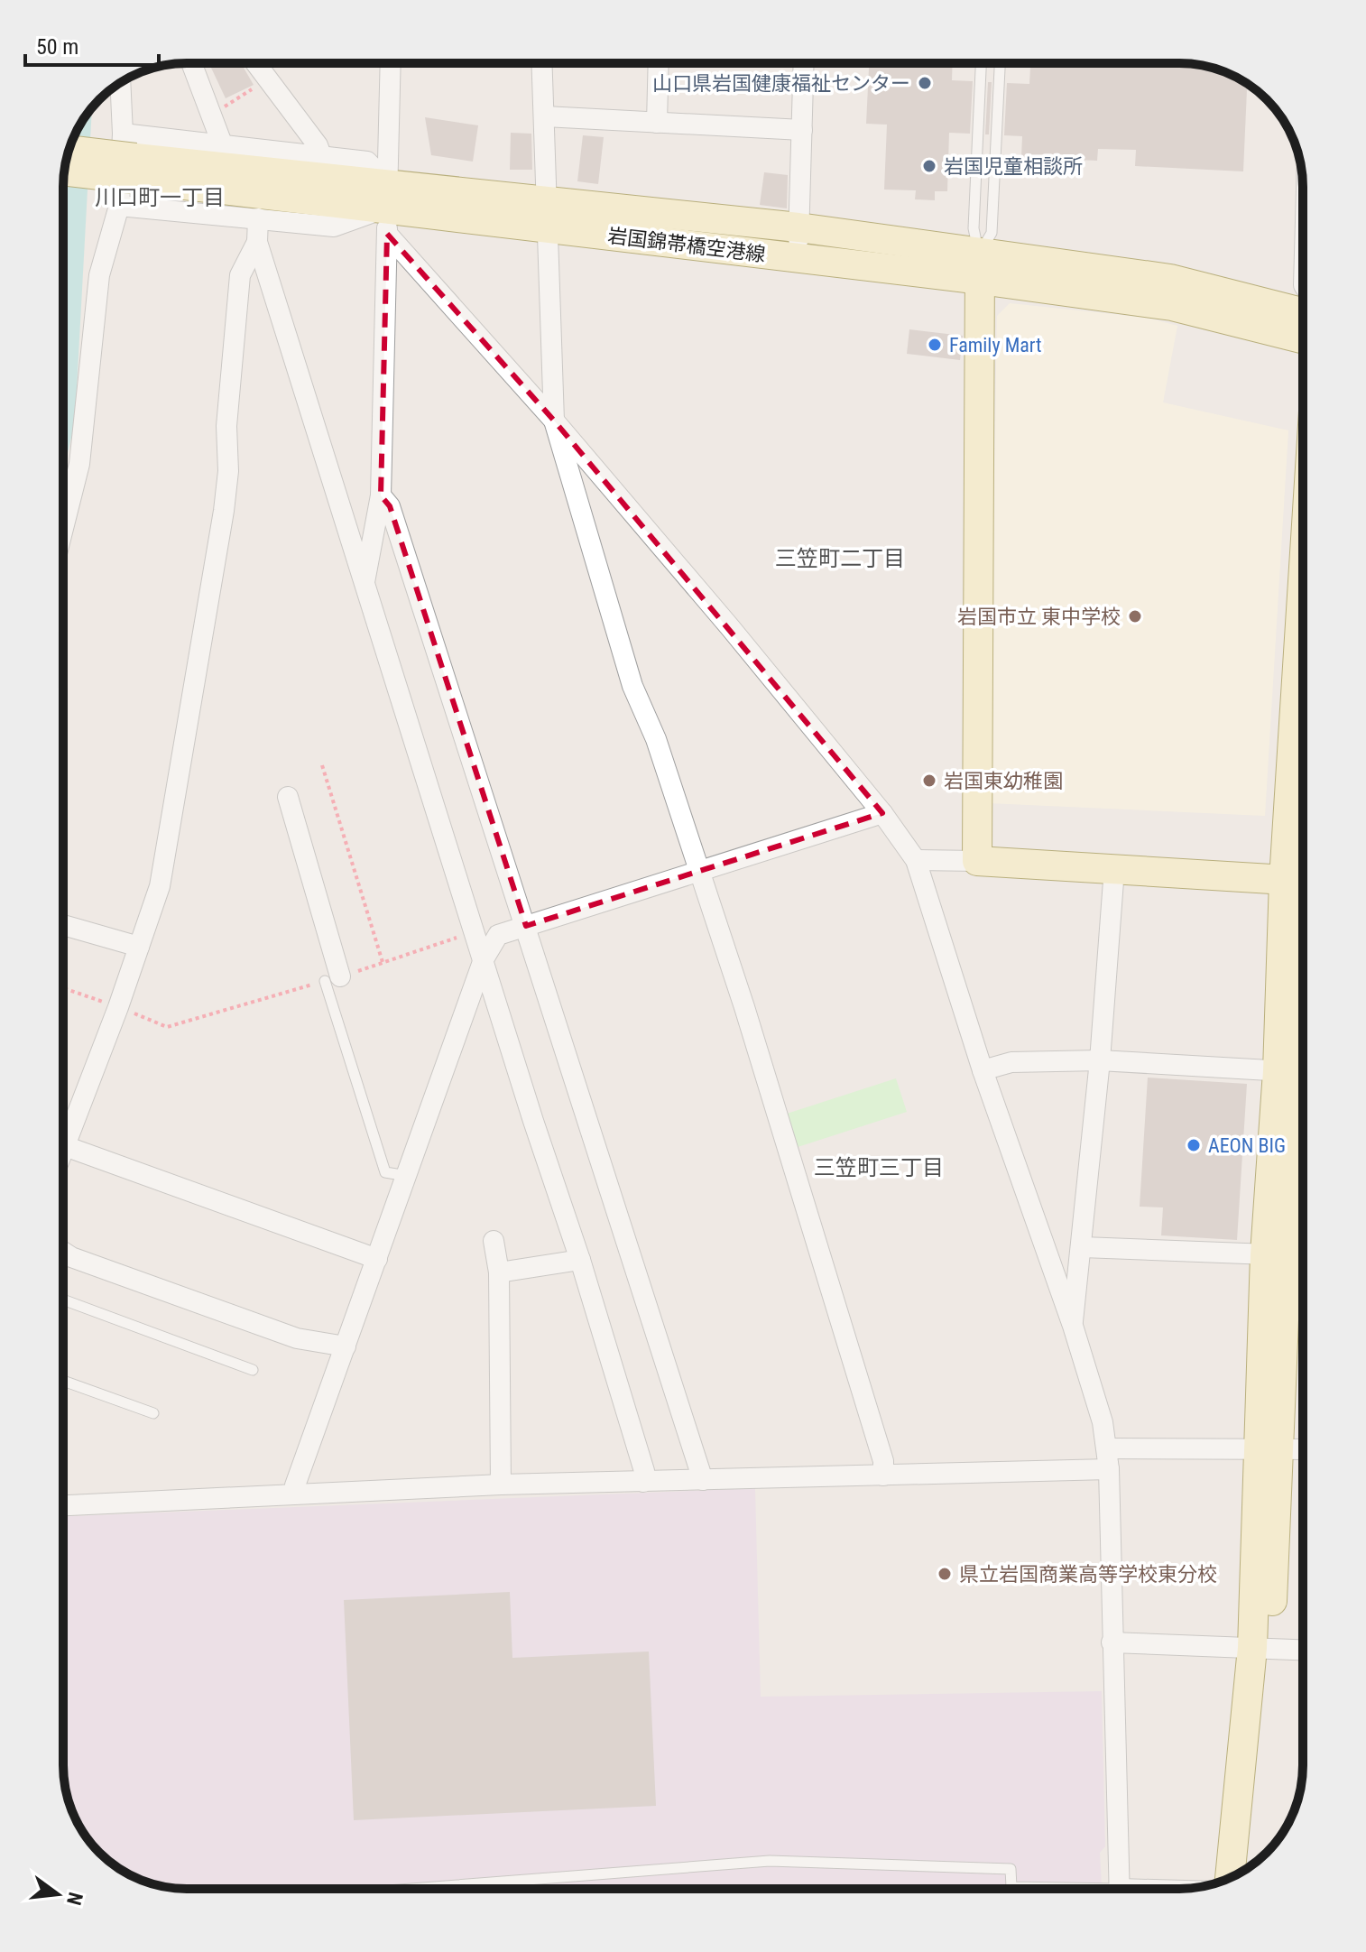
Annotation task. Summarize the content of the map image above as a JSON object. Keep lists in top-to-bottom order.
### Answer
{
  "streets": {
    "street": ["岩国錦帯橋空港線"]
  },
  "districts": ["川口町一丁目", "三笠町二丁目", "三笠町三丁目"],
  "places": [
    "山口県岩国健康福祉センター",
    "岩国児童相談所",
    "Family Mart",
    "岩国市立 東中学校",
    "岩国東幼稚園",
    "AEON BIG",
    "県立岩国商業高等学校東分校"
  ],
  "scale_bar": "50 m",
  "north": "right"
}
